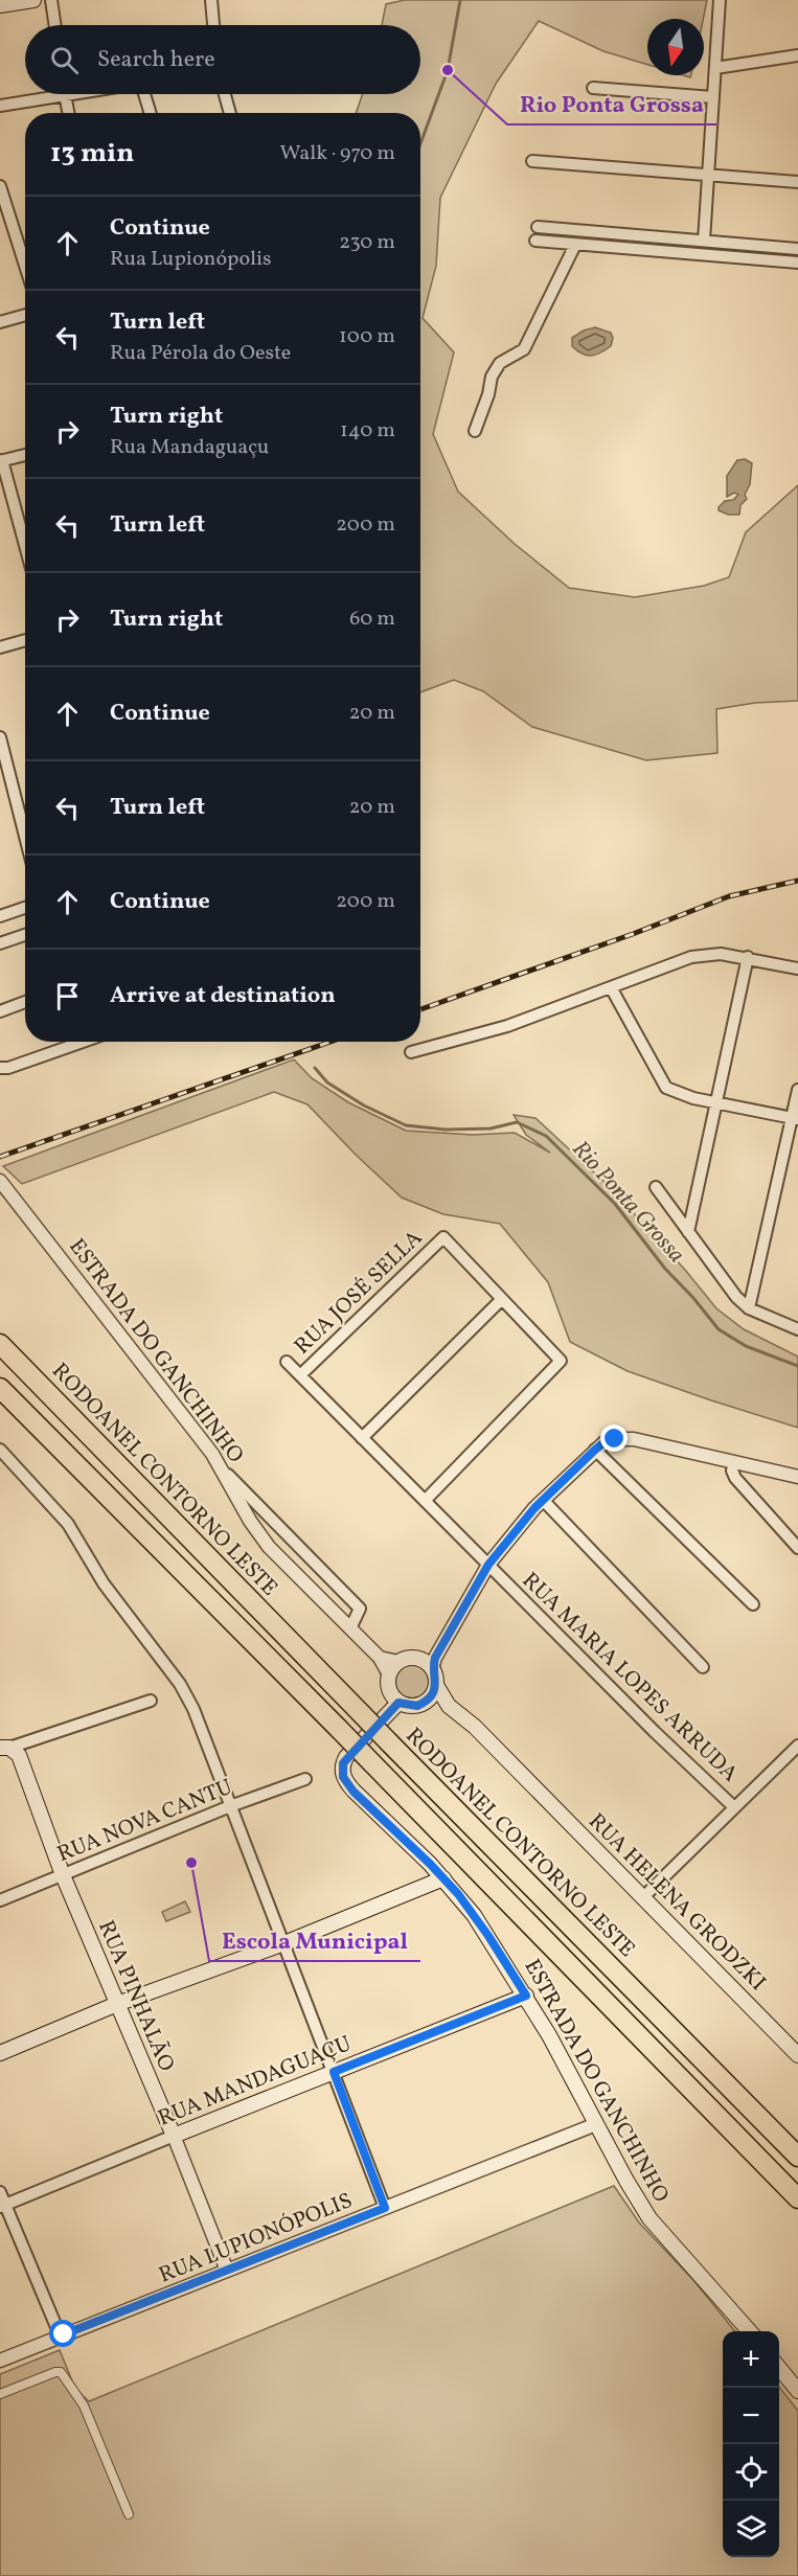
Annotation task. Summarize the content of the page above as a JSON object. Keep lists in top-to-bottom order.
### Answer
{
  "streets": {
    "highway": ["RODOANEL CONTORNO LESTE"],
    "main road": [
      "ESTRADA DO GANCHINHO",
      "RUA HELENA GRODZKI",
      "RUA PINHALÃO",
      "RUA MANDAGUAÇU"
    ],
    "street": [
      "RUA JOSÉ SELLA",
      "RUA MARIA LOPES ARRUDA",
      "RUA NOVA CANTU",
      "RUA LUPIONÓPOLIS"
    ]
  },
  "crossings": [
    ["RUA JOSÉ SELLA", "RUA MARIA LOPES ARRUDA"],
    ["ESTRADA DO GANCHINHO", "RUA HELENA GRODZKI"],
    ["ESTRADA DO GANCHINHO", "RUA MANDAGUAÇU"],
    ["ESTRADA DO GANCHINHO", "RUA LUPIONÓPOLIS"],
    ["RUA NOVA CANTU", "RUA PINHALÃO"],
    ["RUA PINHALÃO", "RUA MANDAGUAÇU"],
    ["RUA PINHALÃO", "RUA LUPIONÓPOLIS"]
  ],
  "water": ["Rio Ponta Grossa"],
  "places": ["Rio Ponta Grossa", "Escola Municipal"],
  "north": "bottom",
  "page": {
    "search": "Search here",
    "heading": ["13 min", "Walk · 970 m"],
    "list": [
      ["Continue", "Rua Lupionópolis", "230 m"],
      ["Turn left", "Rua Pérola do Oeste", "100 m"],
      ["Turn right", "Rua Mandaguaçu", "140 m"],
      ["Turn left", "200 m"],
      ["Turn right", "60 m"],
      ["Continue", "20 m"],
      ["Turn left", "20 m"],
      ["Continue", "200 m"],
      "Arrive at destination"
    ],
    "map_buttons": ["+", "−"]
  }
}
